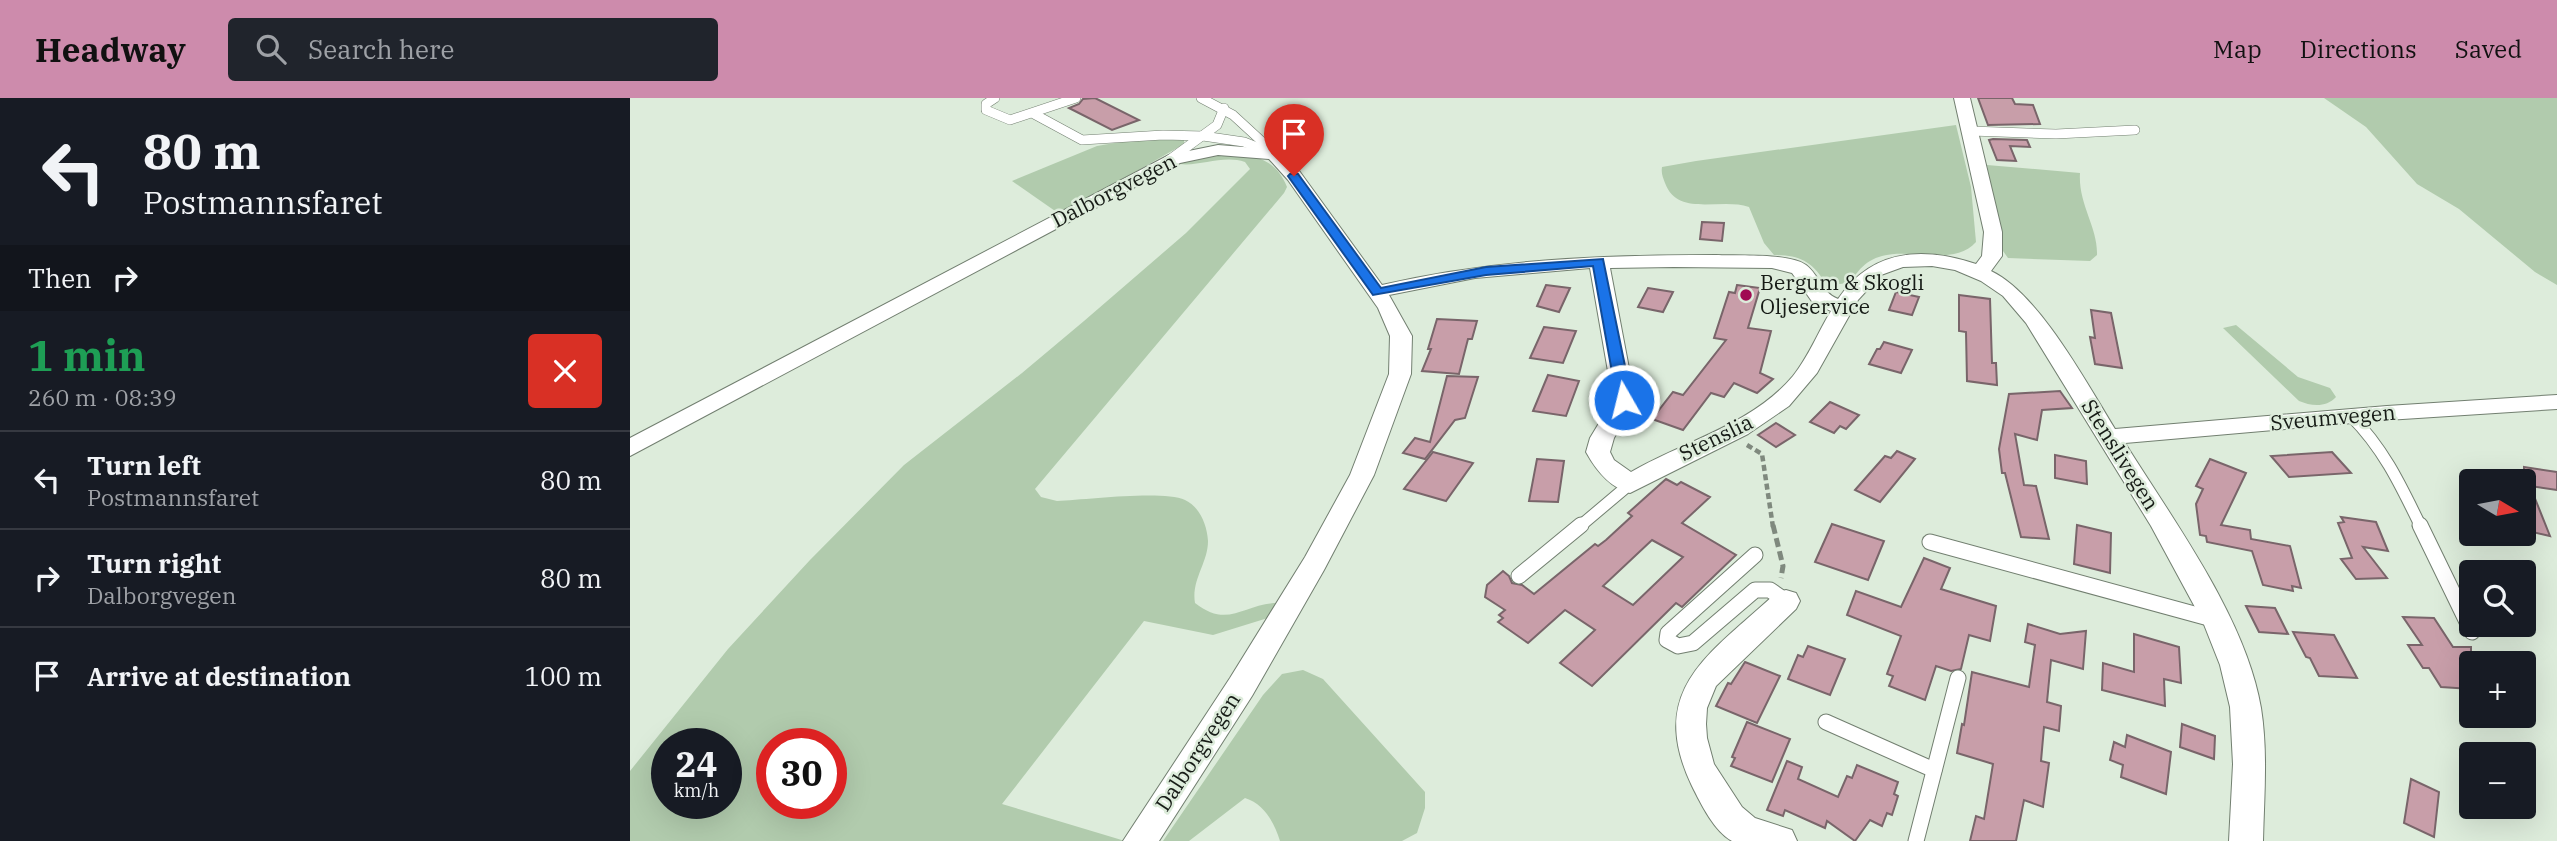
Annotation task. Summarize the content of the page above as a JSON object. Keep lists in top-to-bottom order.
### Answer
{
  "streets": {
    "street": [
      "Dalborgvegen",
      "Sveumvegen",
      "Stenslia",
      "Stenslivegen"
    ]
  },
  "crossings": [
    ["Sveumvegen", "Stenslivegen"],
    ["Stenslia", "Stenslivegen"]
  ],
  "places": ["Bergum & Skogli Oljeservice"],
  "north": "right",
  "page": {
    "header": "Headway",
    "search": "Search here",
    "nav": ["Map", "Directions", "Saved"],
    "turn": ["80 m", "Postmannsfaret"],
    "then": "Then",
    "heading": ["1 min", "260 m · 08:39"],
    "list": [
      {
        "name": "Turn left",
        "note": "Postmannsfaret",
        "value": "80 m"
      },
      {
        "name": "Turn right",
        "note": "Dalborgvegen",
        "value": "80 m"
      },
      {
        "name": "Arrive at destination",
        "value": "100 m"
      }
    ],
    "map_buttons": ["+", "−"],
    "speed": "24 km/h",
    "limit": "30"
  }
}
